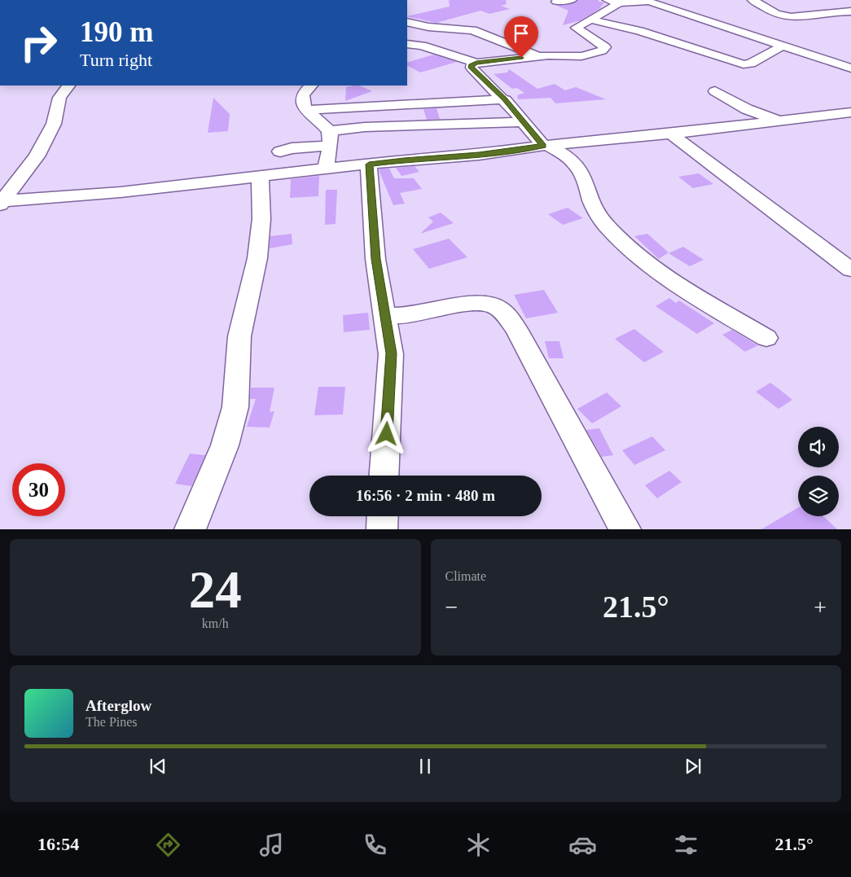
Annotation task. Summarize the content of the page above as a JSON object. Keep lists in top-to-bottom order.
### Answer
{
  "page": {
    "turn": ["190 m", "Turn right"],
    "limit": "30",
    "trip": "16:56 · 2 min · 480 m",
    "tile": [
      ["24", "km/h"],
      "Climate"
    ],
    "heat": ["−", "21.5°", "+"],
    "song": ["Afterglow", "The Pines"],
    "tabs": ["16:54", "21.5°"]
  }
}
